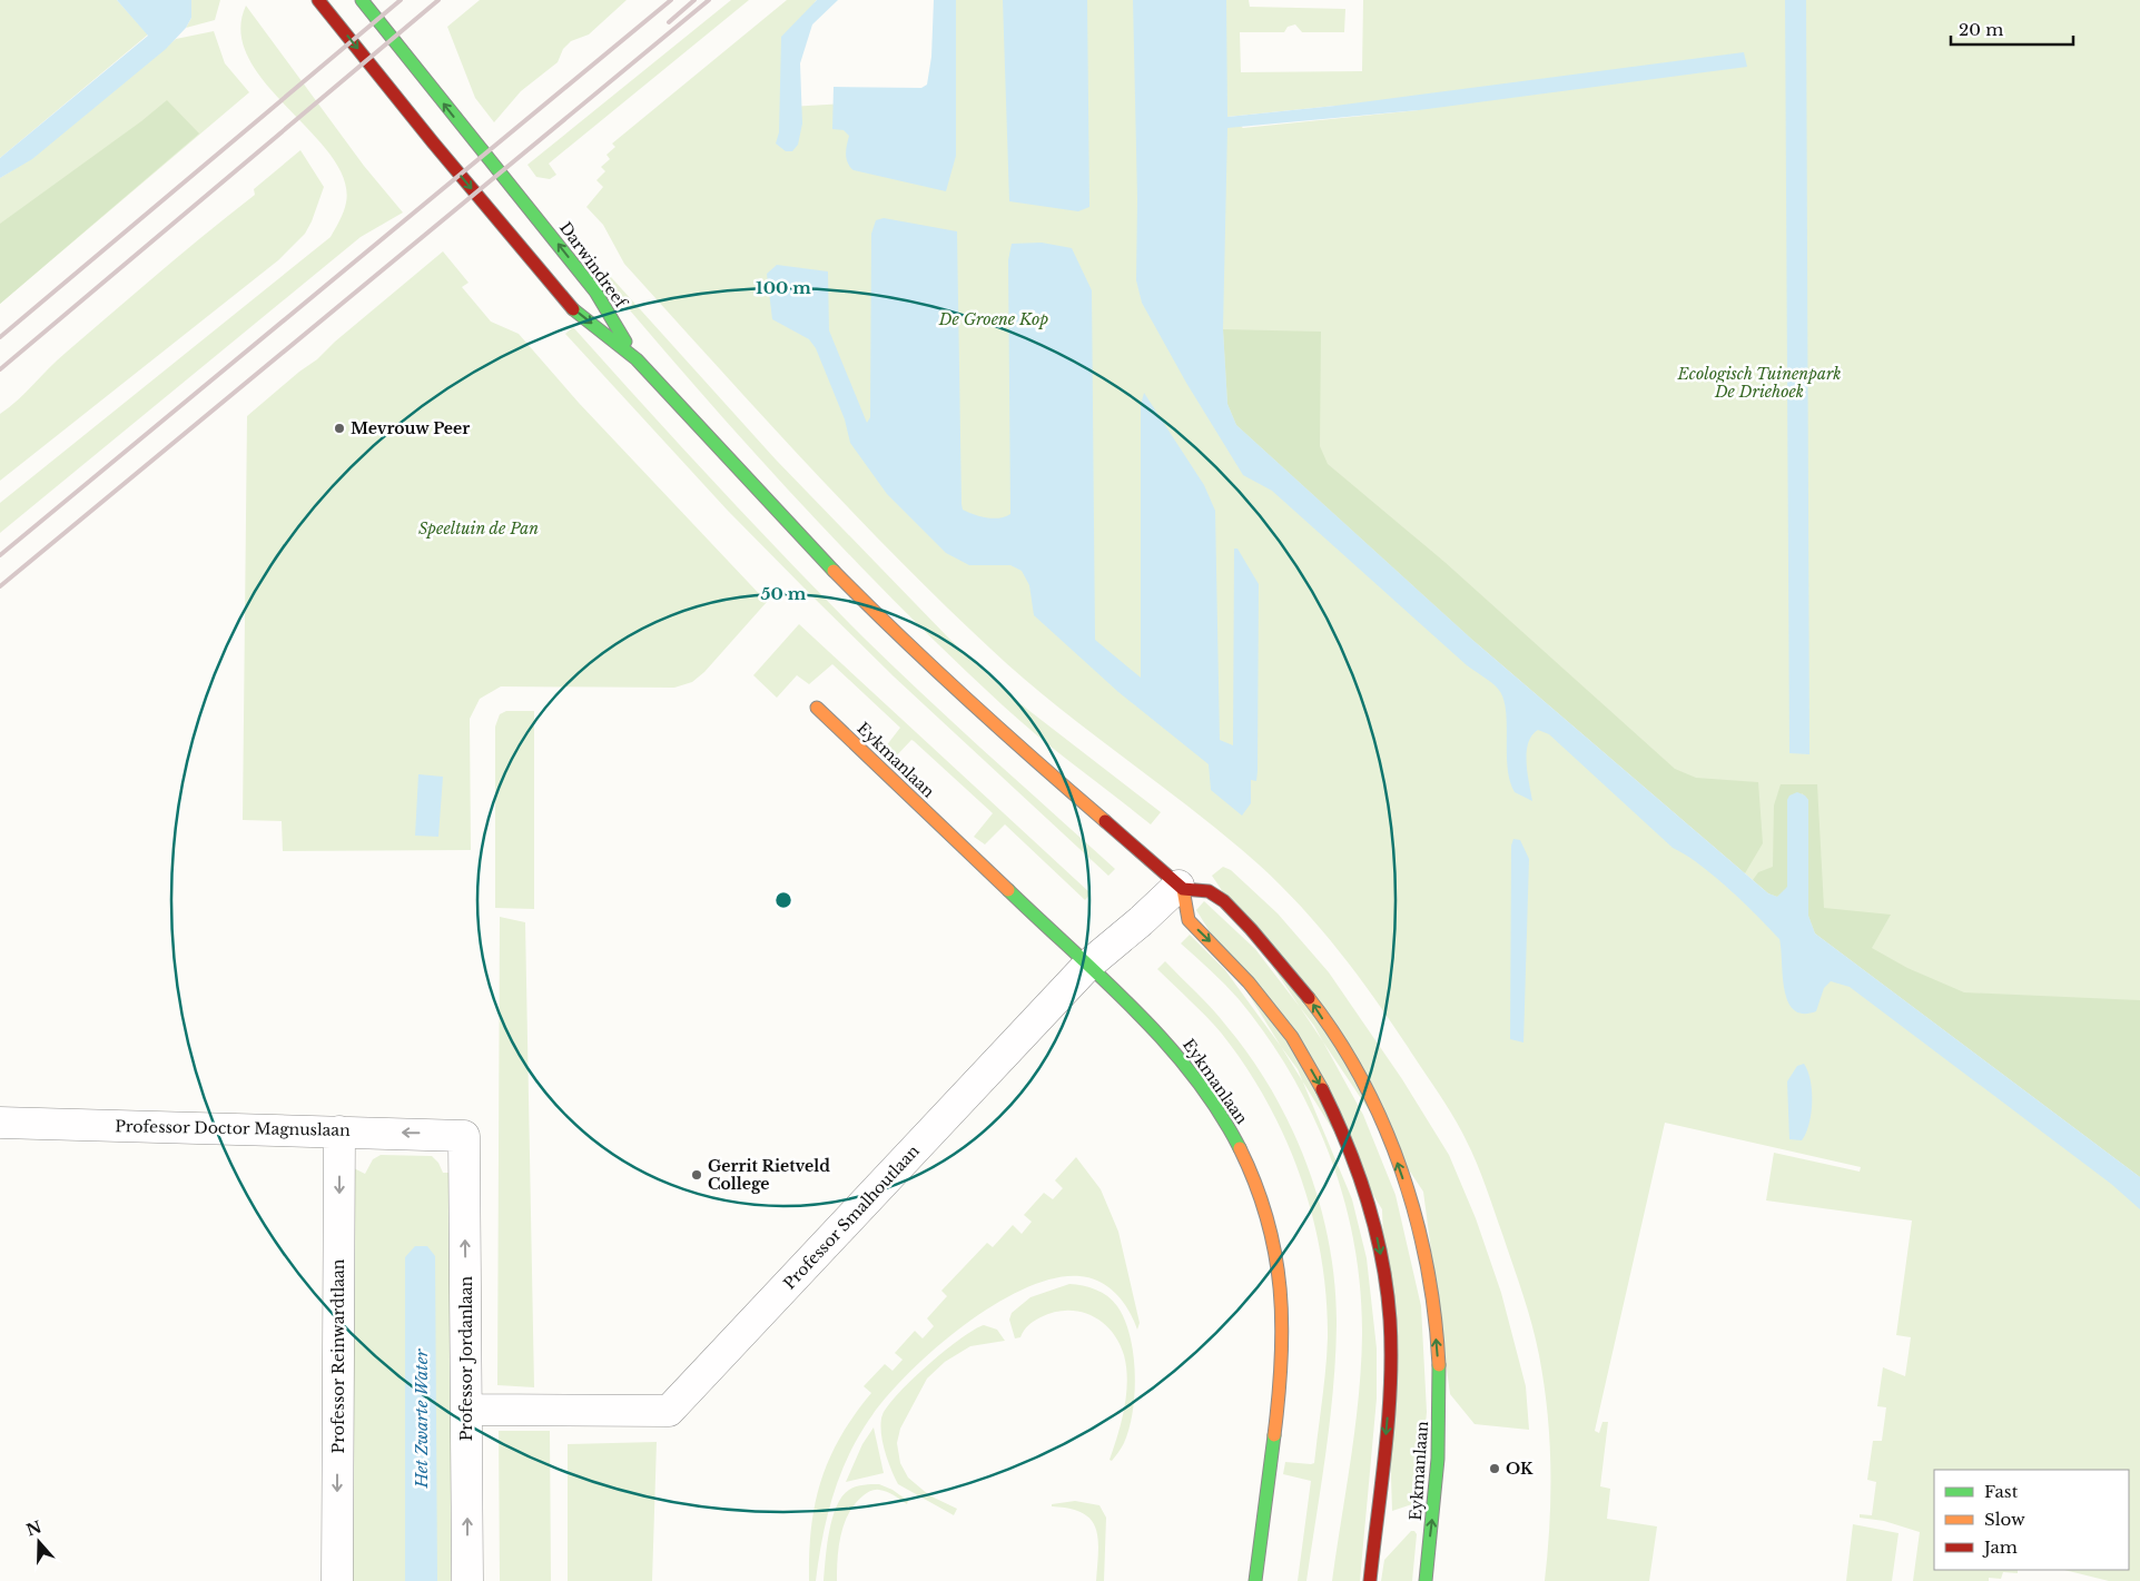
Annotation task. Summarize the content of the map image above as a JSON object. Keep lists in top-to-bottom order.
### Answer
{
  "streets": {
    "main road": ["Darwindreef", "Eykmanlaan"],
    "street": [
      "Professor Doctor Magnuslaan",
      "Professor Smalhoutlaan",
      "Professor Reinwardtlaan",
      "Professor Jordanlaan"
    ]
  },
  "crossings": [
    ["Eykmanlaan", "Professor Smalhoutlaan"],
    ["Professor Doctor Magnuslaan", "Professor Reinwardtlaan"],
    ["Professor Doctor Magnuslaan", "Professor Jordanlaan"],
    ["Professor Smalhoutlaan", "Professor Jordanlaan"]
  ],
  "one_way": ["Professor Reinwardtlaan", "Professor Jordanlaan"],
  "water": ["Het Zwarte Water"],
  "parks": ["De Groene Kop", "Ecologisch Tuinenpark De Driehoek", "Speeltuin de Pan"],
  "places": ["Mevrouw Peer", "Gerrit Rietveld College", "OK"],
  "legend": ["Fast", "Slow", "Jam"],
  "scale_bar": "20 m",
  "north": "top",
  "rings": ["100 m", "50 m"]
}
